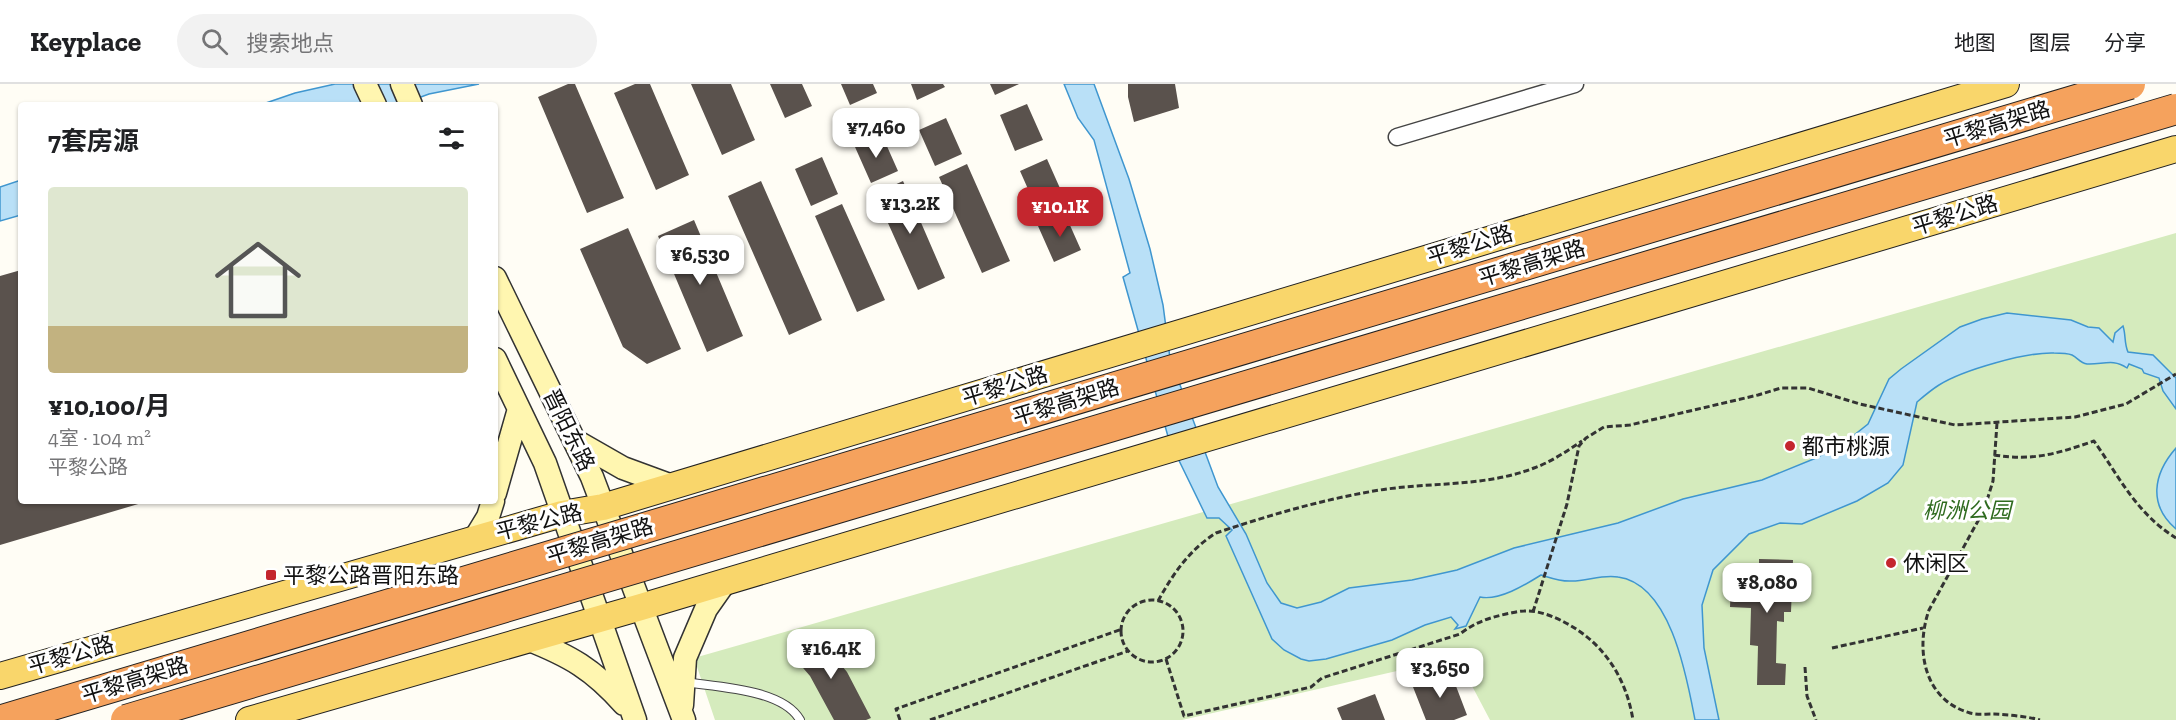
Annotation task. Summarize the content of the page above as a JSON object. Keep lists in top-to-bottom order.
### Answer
{
  "streets": {
    "highway": ["平黎高架路"],
    "main road": ["平黎公路", "晋阳东路"]
  },
  "crossings": [
    ["平黎公路", "晋阳东路"]
  ],
  "parks": ["柳洲公园"],
  "places": {
    "other": ["都市桃源", "休闲区"],
    "transit": ["平黎公路晋阳东路"]
  },
  "page": {
    "header": "Keyplace",
    "search": "搜索地点",
    "nav": ["地图", "图层", "分享"],
    "heading": "7套房源",
    "price": [
      "¥7,460",
      "¥13.2K",
      "¥10.1K",
      "¥6,530",
      "¥8,080",
      "¥16.4K",
      "¥3,650"
    ],
    "list": [
      {
        "name": "¥10,100/月",
        "note": "4室 · 104 m² · 平黎公路"
      }
    ]
  }
}
